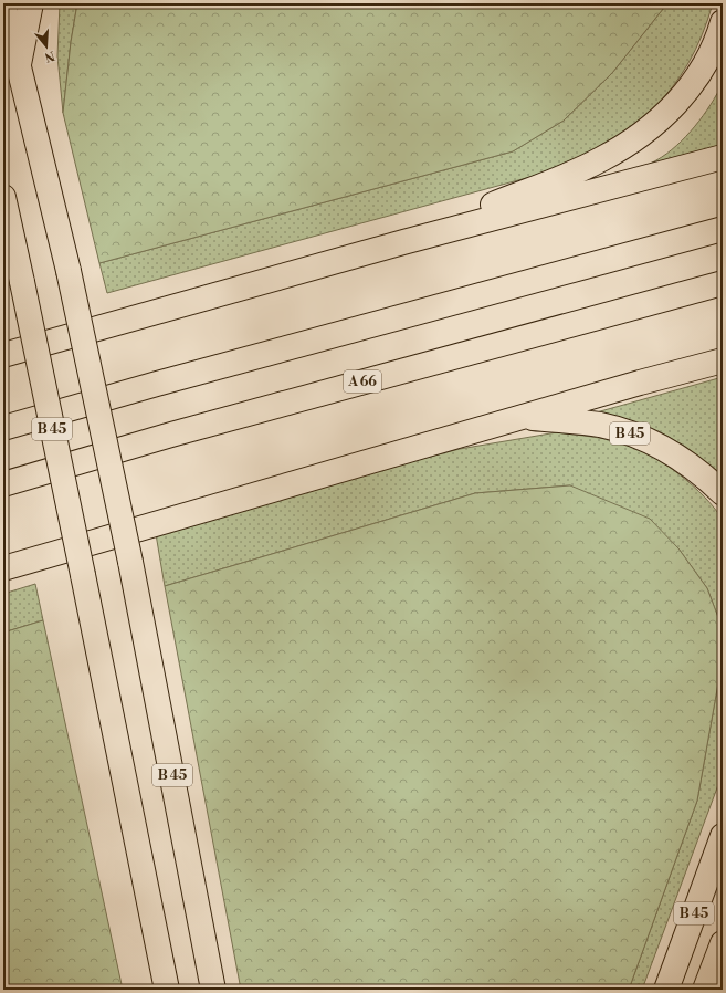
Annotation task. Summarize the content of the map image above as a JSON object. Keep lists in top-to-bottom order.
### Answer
{
  "streets": {
    "highway": ["A 66", "B 45"]
  },
  "north": "bottom"
}
